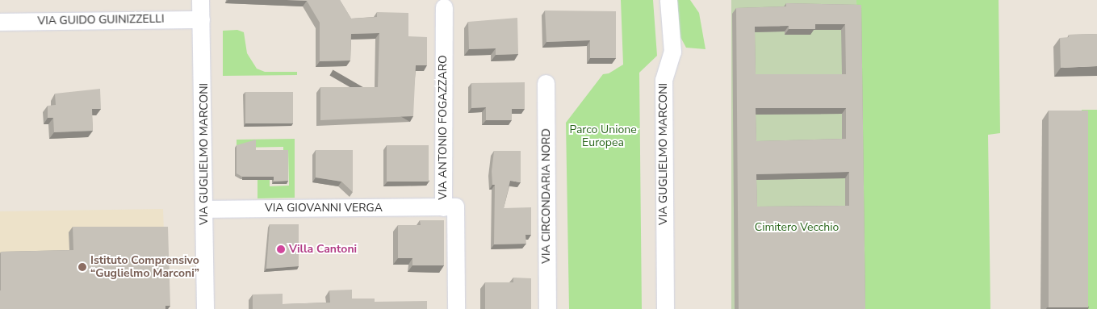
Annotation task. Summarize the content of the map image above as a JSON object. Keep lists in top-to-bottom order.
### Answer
{
  "streets": {
    "street": [
      "VIA GUIDO GUINIZZELLI",
      "VIA ANTONIO FOGAZZARO",
      "VIA GUGLIELMO MARCONI",
      "VIA CIRCONDARIA NORD",
      "VIA GIOVANNI VERGA"
    ]
  },
  "crossings": [
    ["VIA GUIDO GUINIZZELLI", "VIA GUGLIELMO MARCONI"],
    ["VIA ANTONIO FOGAZZARO", "VIA GIOVANNI VERGA"],
    ["VIA GUGLIELMO MARCONI", "VIA GIOVANNI VERGA"]
  ],
  "parks": ["Parco Unione Europea", "Cimitero Vecchio"],
  "places": ["Villa Cantoni", "Istituto Comprensivo “Guglielmo Marconi”"]
}
